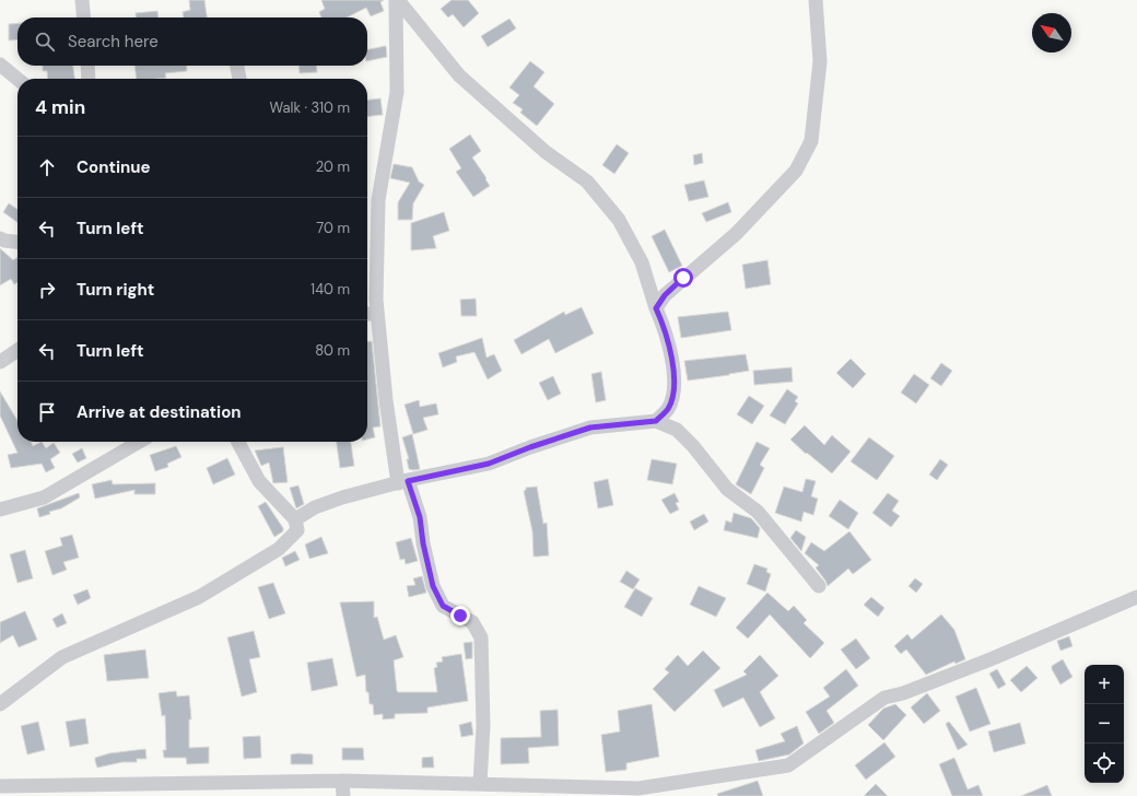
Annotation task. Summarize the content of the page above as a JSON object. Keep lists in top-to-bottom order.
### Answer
{
  "north": "top left",
  "page": {
    "search": "Search here",
    "heading": ["4 min", "Walk · 310 m"],
    "list": [
      ["Continue", "20 m"],
      ["Turn left", "70 m"],
      ["Turn right", "140 m"],
      ["Turn left", "80 m"],
      "Arrive at destination"
    ],
    "map_buttons": ["+", "−"]
  }
}
